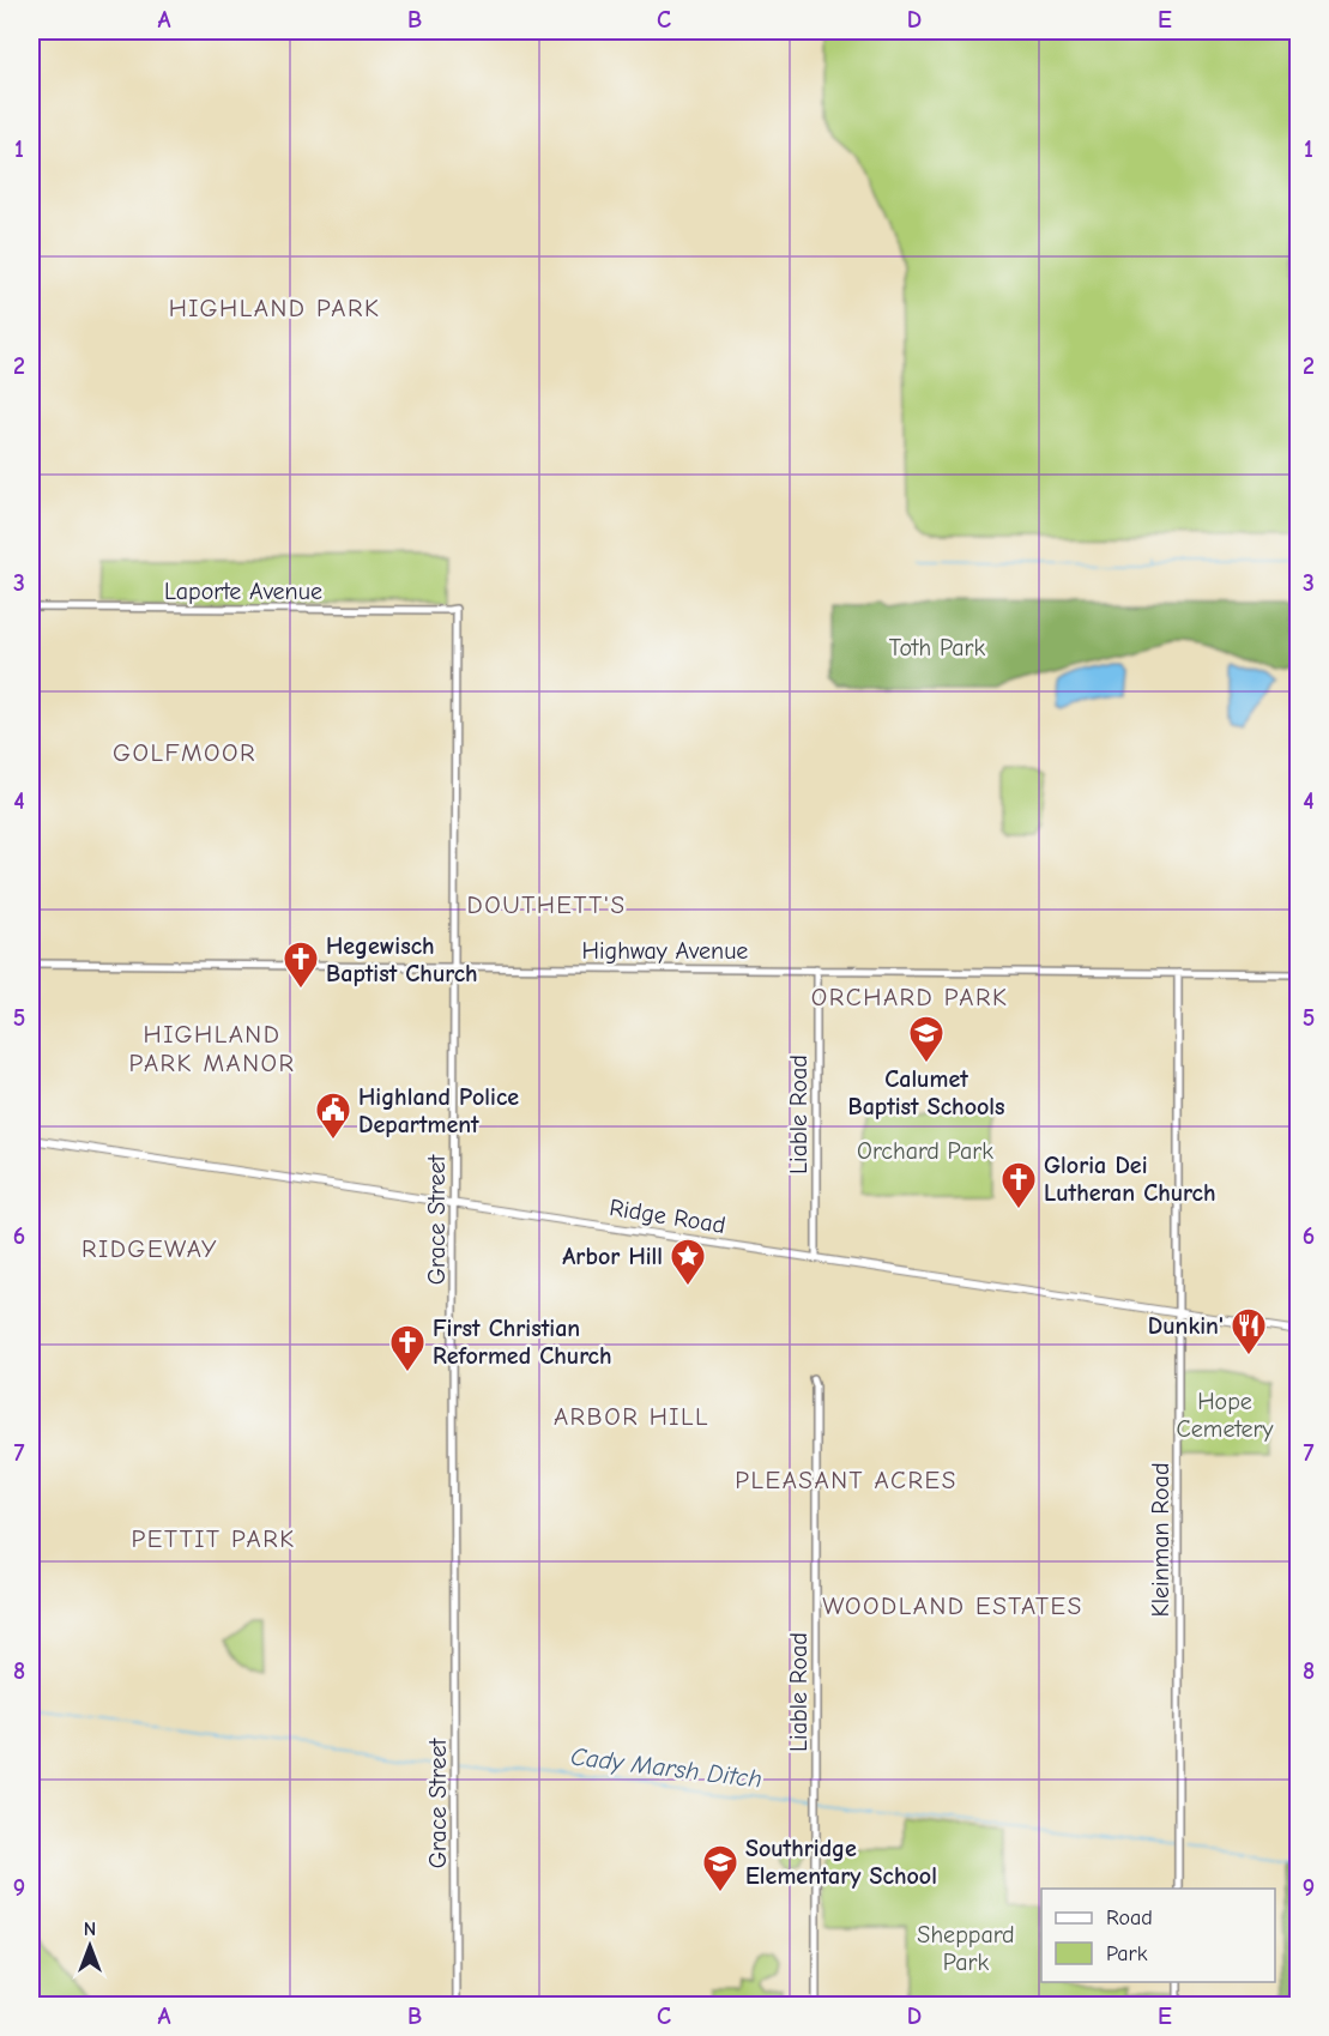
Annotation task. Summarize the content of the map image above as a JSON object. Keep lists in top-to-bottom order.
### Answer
{
  "streets": {
    "main road": ["Ridge Road"],
    "street": [
      "Laporte Avenue",
      "Highway Avenue",
      "Liable Road",
      "Grace Street",
      "Kleinman Road"
    ]
  },
  "crossings": [
    ["Laporte Avenue", "Grace Street"],
    ["Highway Avenue", "Liable Road"],
    ["Highway Avenue", "Grace Street"],
    ["Highway Avenue", "Kleinman Road"],
    ["Liable Road", "Ridge Road"],
    ["Ridge Road", "Grace Street"],
    ["Ridge Road", "Kleinman Road"]
  ],
  "districts": [
    "HIGHLAND PARK",
    "GOLFMOOR",
    "DOUTHETT'S",
    "ORCHARD PARK",
    "HIGHLAND PARK MANOR",
    "RIDGEWAY",
    "ARBOR HILL",
    "PLEASANT ACRES",
    "PETTIT PARK",
    "WOODLAND ESTATES"
  ],
  "water": ["Cady Marsh Ditch"],
  "parks": [
    "Toth Park",
    "Orchard Park",
    "Hope Cemetery",
    "Sheppard Park"
  ],
  "places": {
    "church": ["Hegewisch Baptist Church", "Gloria Dei Lutheran Church", "First Christian Reformed Church"],
    "school or university": ["Calumet Baptist Schools", "Southridge Elementary School"],
    "public building": ["Highland Police Department"],
    "place": ["Arbor Hill"],
    "restaurant": ["Dunkin'"]
  },
  "legend": ["Road", "Park"],
  "north": "top",
  "grid": {
    "columns": [
      "A",
      "B",
      "C",
      "D",
      "E"
    ],
    "rows": [
      "1",
      "2",
      "3",
      "4",
      "5",
      "6",
      "7",
      "8",
      "9"
    ]
  }
}
